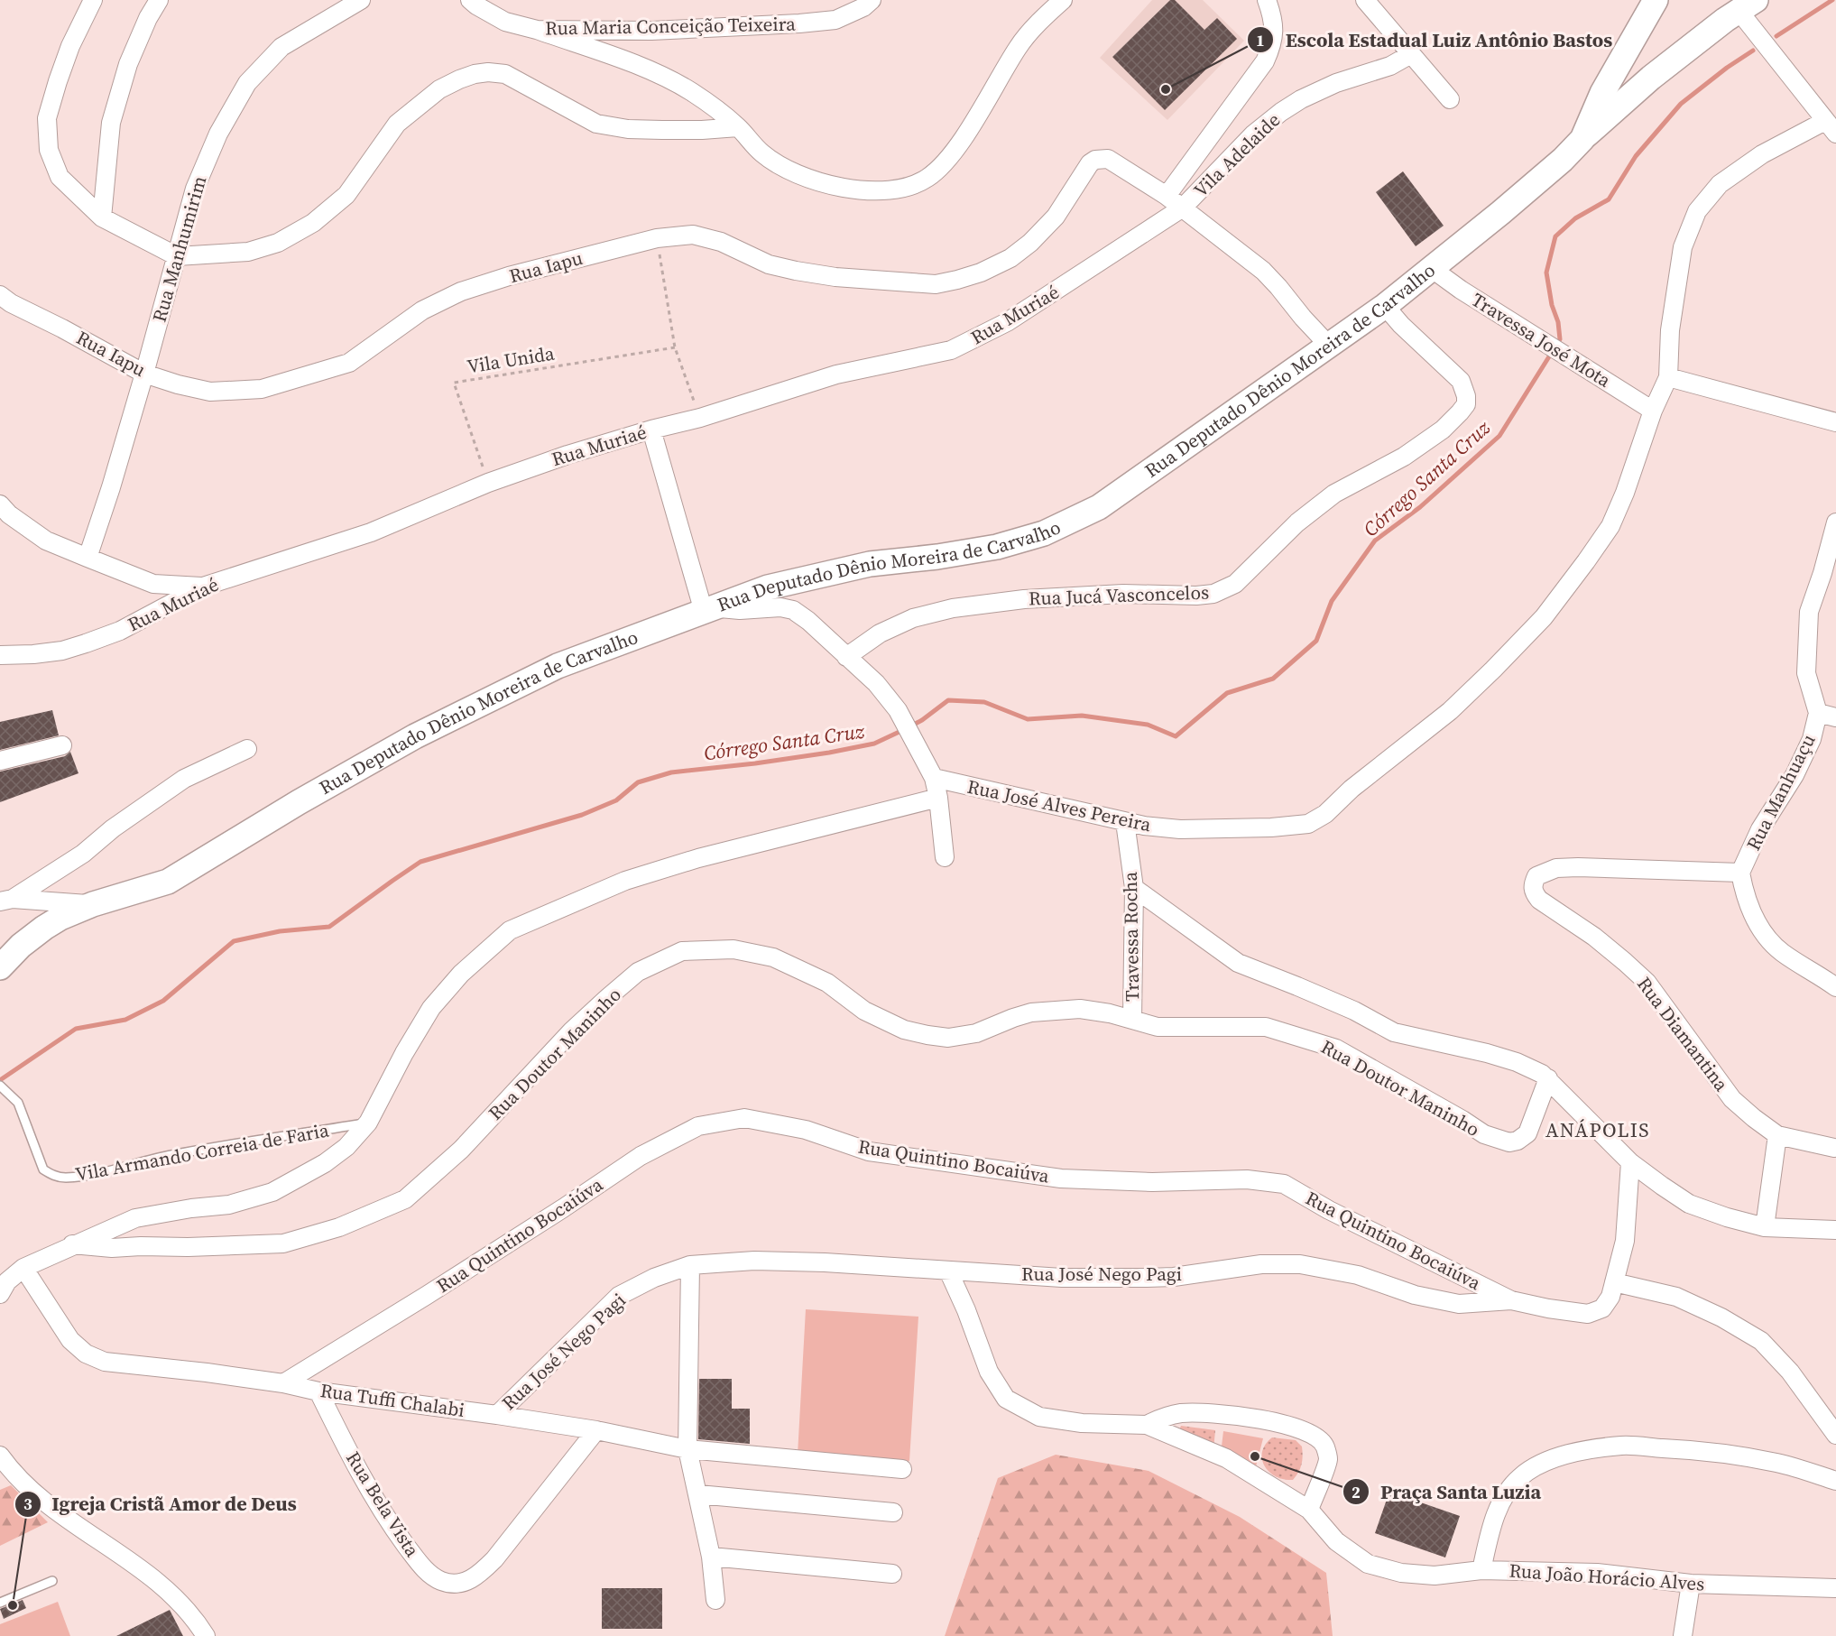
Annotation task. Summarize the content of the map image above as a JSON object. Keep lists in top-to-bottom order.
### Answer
{
  "streets": {
    "street": [
      "Rua Maria Conceição Teixeira",
      "Vila Adelaide",
      "Rua Manhumirim",
      "Rua Iapu",
      "Rua Muriaé",
      "Travessa José Mota",
      "Rua Deputado Dênio Moreira de Carvalho",
      "Rua Jucá Vasconcelos",
      "Rua Manhuaçu",
      "Rua José Alves Pereira",
      "Travessa Rocha",
      "Rua Diamantina",
      "Rua Doutor Maninho",
      "Rua Quintino Bocaiúva",
      "Rua José Nego Pagi",
      "Rua Tuffi Chalabi",
      "Rua Bela Vista",
      "Rua João Horácio Alves"
    ],
    "lane": ["Vila Armando Correia de Faria"],
    "path": ["Vila Unida"]
  },
  "crossings": [
    ["Vila Adelaide", "Rua Muriaé"],
    ["Rua Manhumirim", "Rua Iapu"],
    ["Rua Muriaé", "Vila Unida"],
    ["Travessa José Mota", "Rua Deputado Dênio Moreira de Carvalho"],
    ["Travessa José Mota", "Rua José Alves Pereira"],
    ["Rua Deputado Dênio Moreira de Carvalho", "Rua Jucá Vasconcelos"],
    ["Rua Manhuaçu", "Rua Diamantina"],
    ["Rua José Alves Pereira", "Travessa Rocha"],
    ["Rua José Alves Pereira", "Rua Doutor Maninho"],
    ["Rua José Alves Pereira", "Vila Armando Correia de Faria"],
    ["Travessa Rocha", "Rua Doutor Maninho"],
    ["Rua Doutor Maninho", "Rua Tuffi Chalabi"],
    ["Rua Quintino Bocaiúva", "Rua José Nego Pagi"],
    ["Rua Quintino Bocaiúva", "Rua Tuffi Chalabi"],
    ["Rua José Nego Pagi", "Rua Tuffi Chalabi"],
    ["Rua Tuffi Chalabi", "Rua Bela Vista"]
  ],
  "districts": ["ANÁPOLIS"],
  "water": ["Córrego Santa Cruz"],
  "places": ["Escola Estadual Luiz Antônio Bastos", "Praça Santa Luzia", "Igreja Cristã Amor de Deus"]
}
